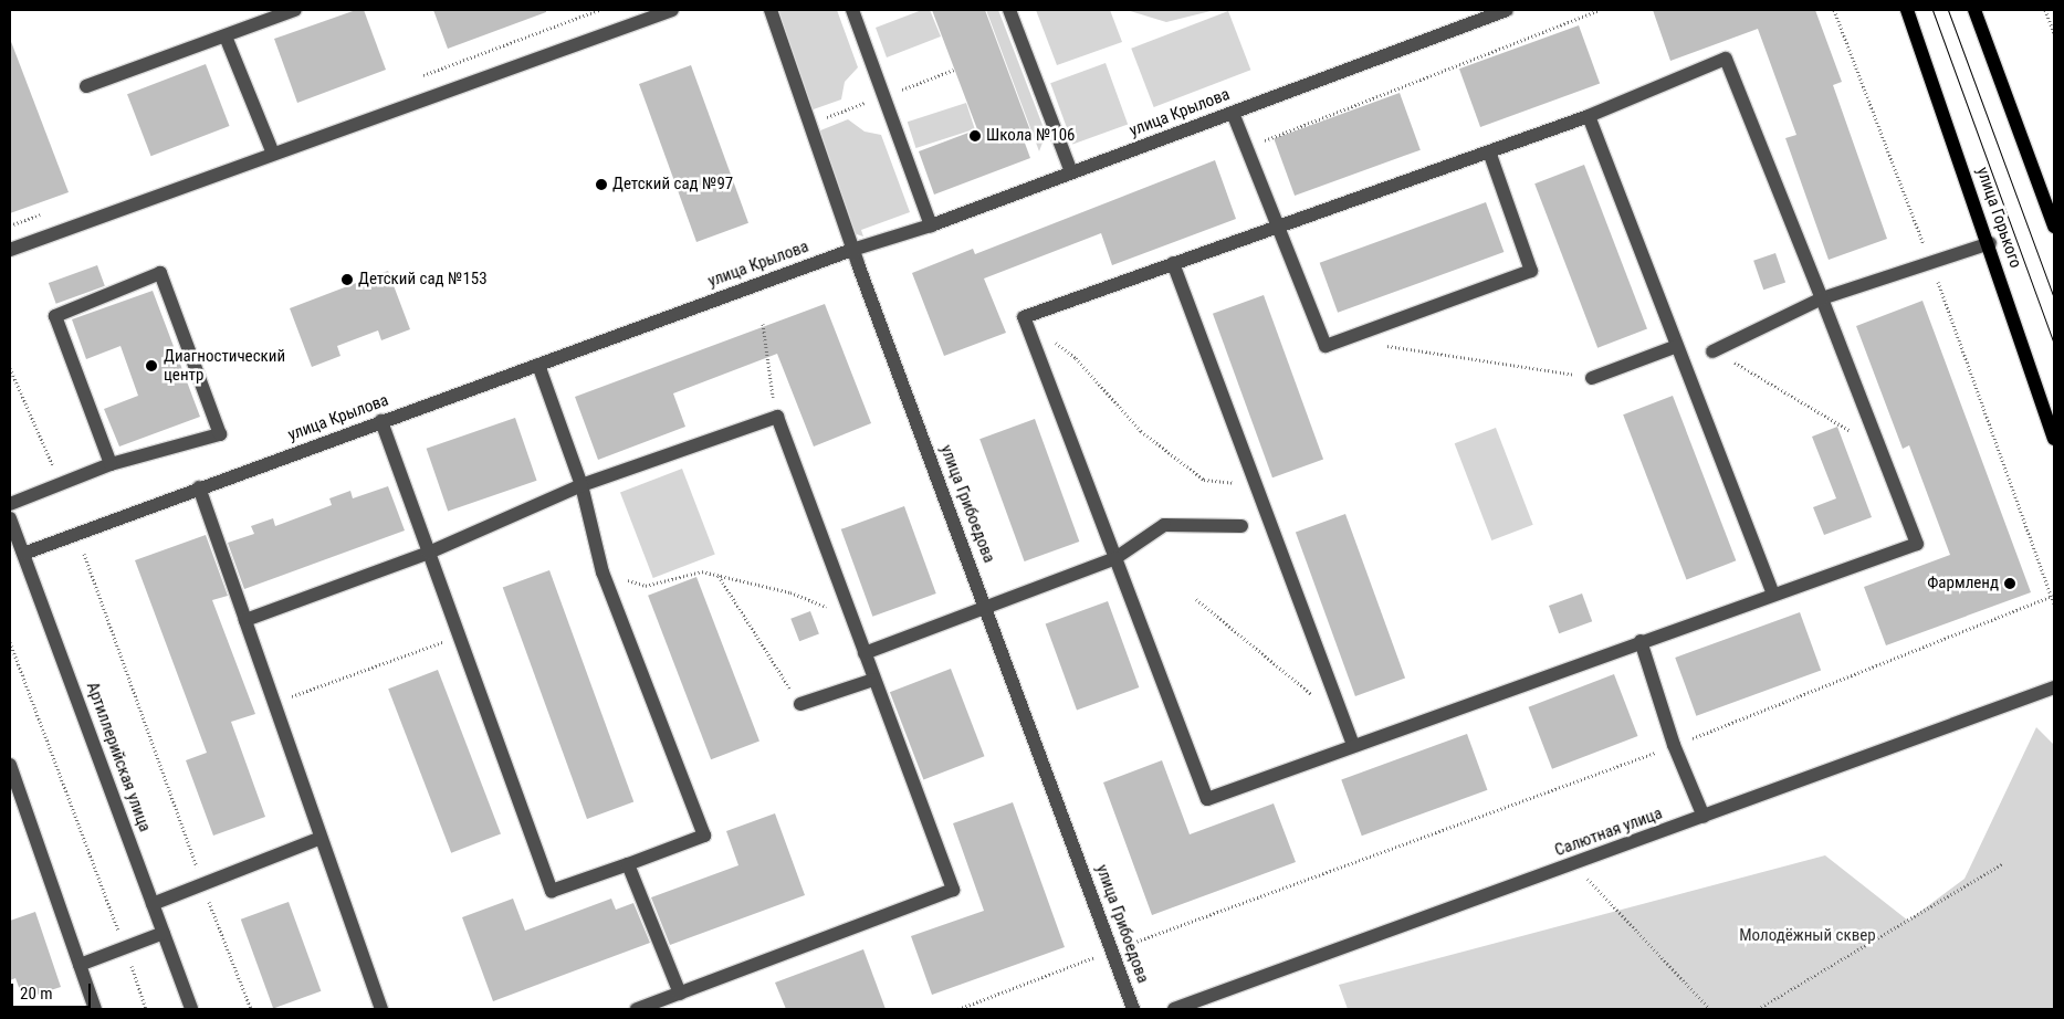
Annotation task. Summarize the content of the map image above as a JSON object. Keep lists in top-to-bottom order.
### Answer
{
  "streets": {
    "main road": ["улица Горького"],
    "street": [
      "улица Крылова",
      "улица Грибоедова",
      "Артиллерийская улица",
      "Салютная улица"
    ]
  },
  "crossings": [
    ["улица Крылова", "улица Грибоедова"],
    ["улица Крылова", "Артиллерийская улица"]
  ],
  "parks": ["Молодёжный сквер"],
  "places": [
    "Школа №106",
    "Детский сад №97",
    "Детский сад №153",
    "Диагностический центр",
    "Фармленд"
  ],
  "scale_bar": "20 m"
}
